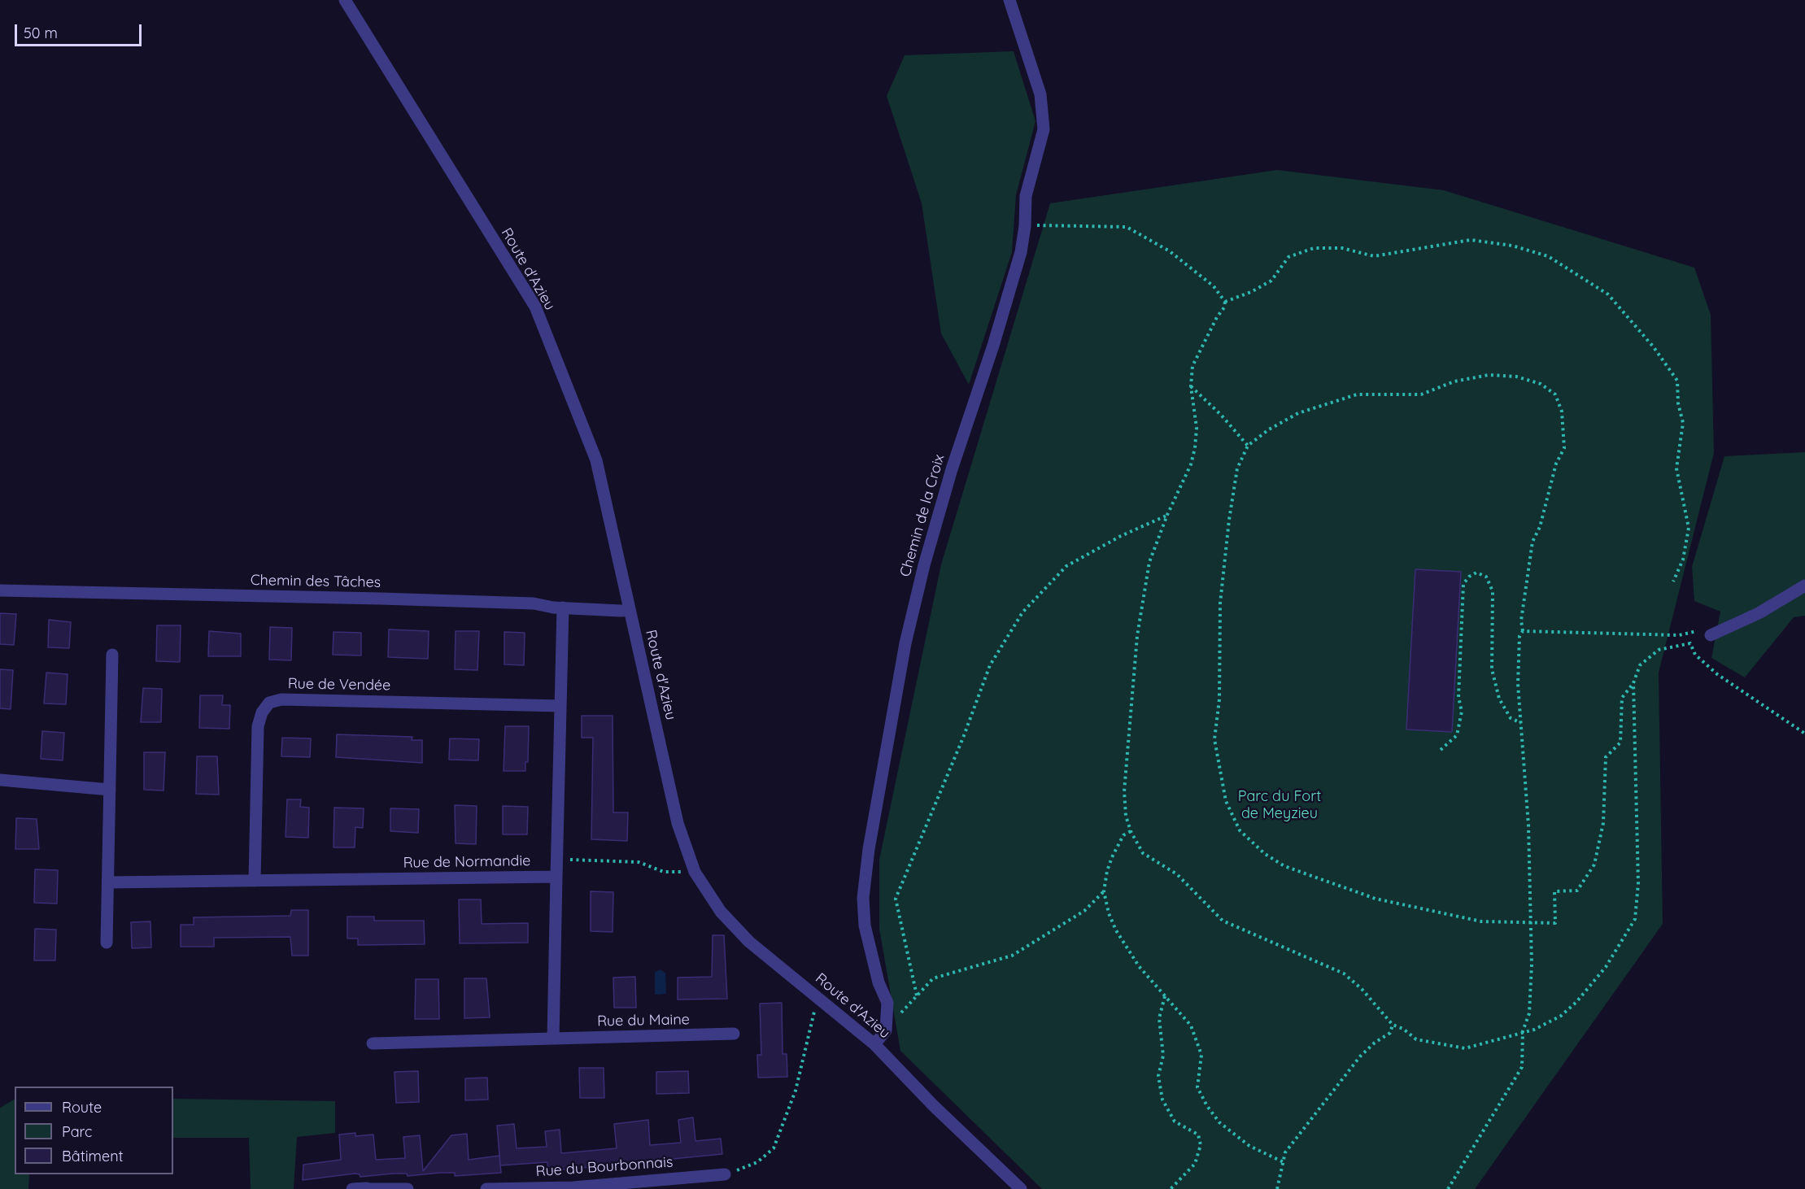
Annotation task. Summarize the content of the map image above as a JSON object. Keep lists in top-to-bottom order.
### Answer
{
  "streets": {
    "street": [
      "Route d'Azieu",
      "Chemin de la Croix",
      "Chemin des Tâches",
      "Rue de Vendée",
      "Rue de Normandie",
      "Rue du Maine",
      "Rue du Bourbonnais"
    ]
  },
  "crossings": [
    ["Route d'Azieu", "Chemin de la Croix"],
    ["Route d'Azieu", "Chemin des Tâches"],
    ["Rue de Vendée", "Rue de Normandie"]
  ],
  "parks": ["Parc du Fort de Meyzieu"],
  "legend": ["Route", "Parc", "Bâtiment"],
  "scale_bar": "50 m"
}
